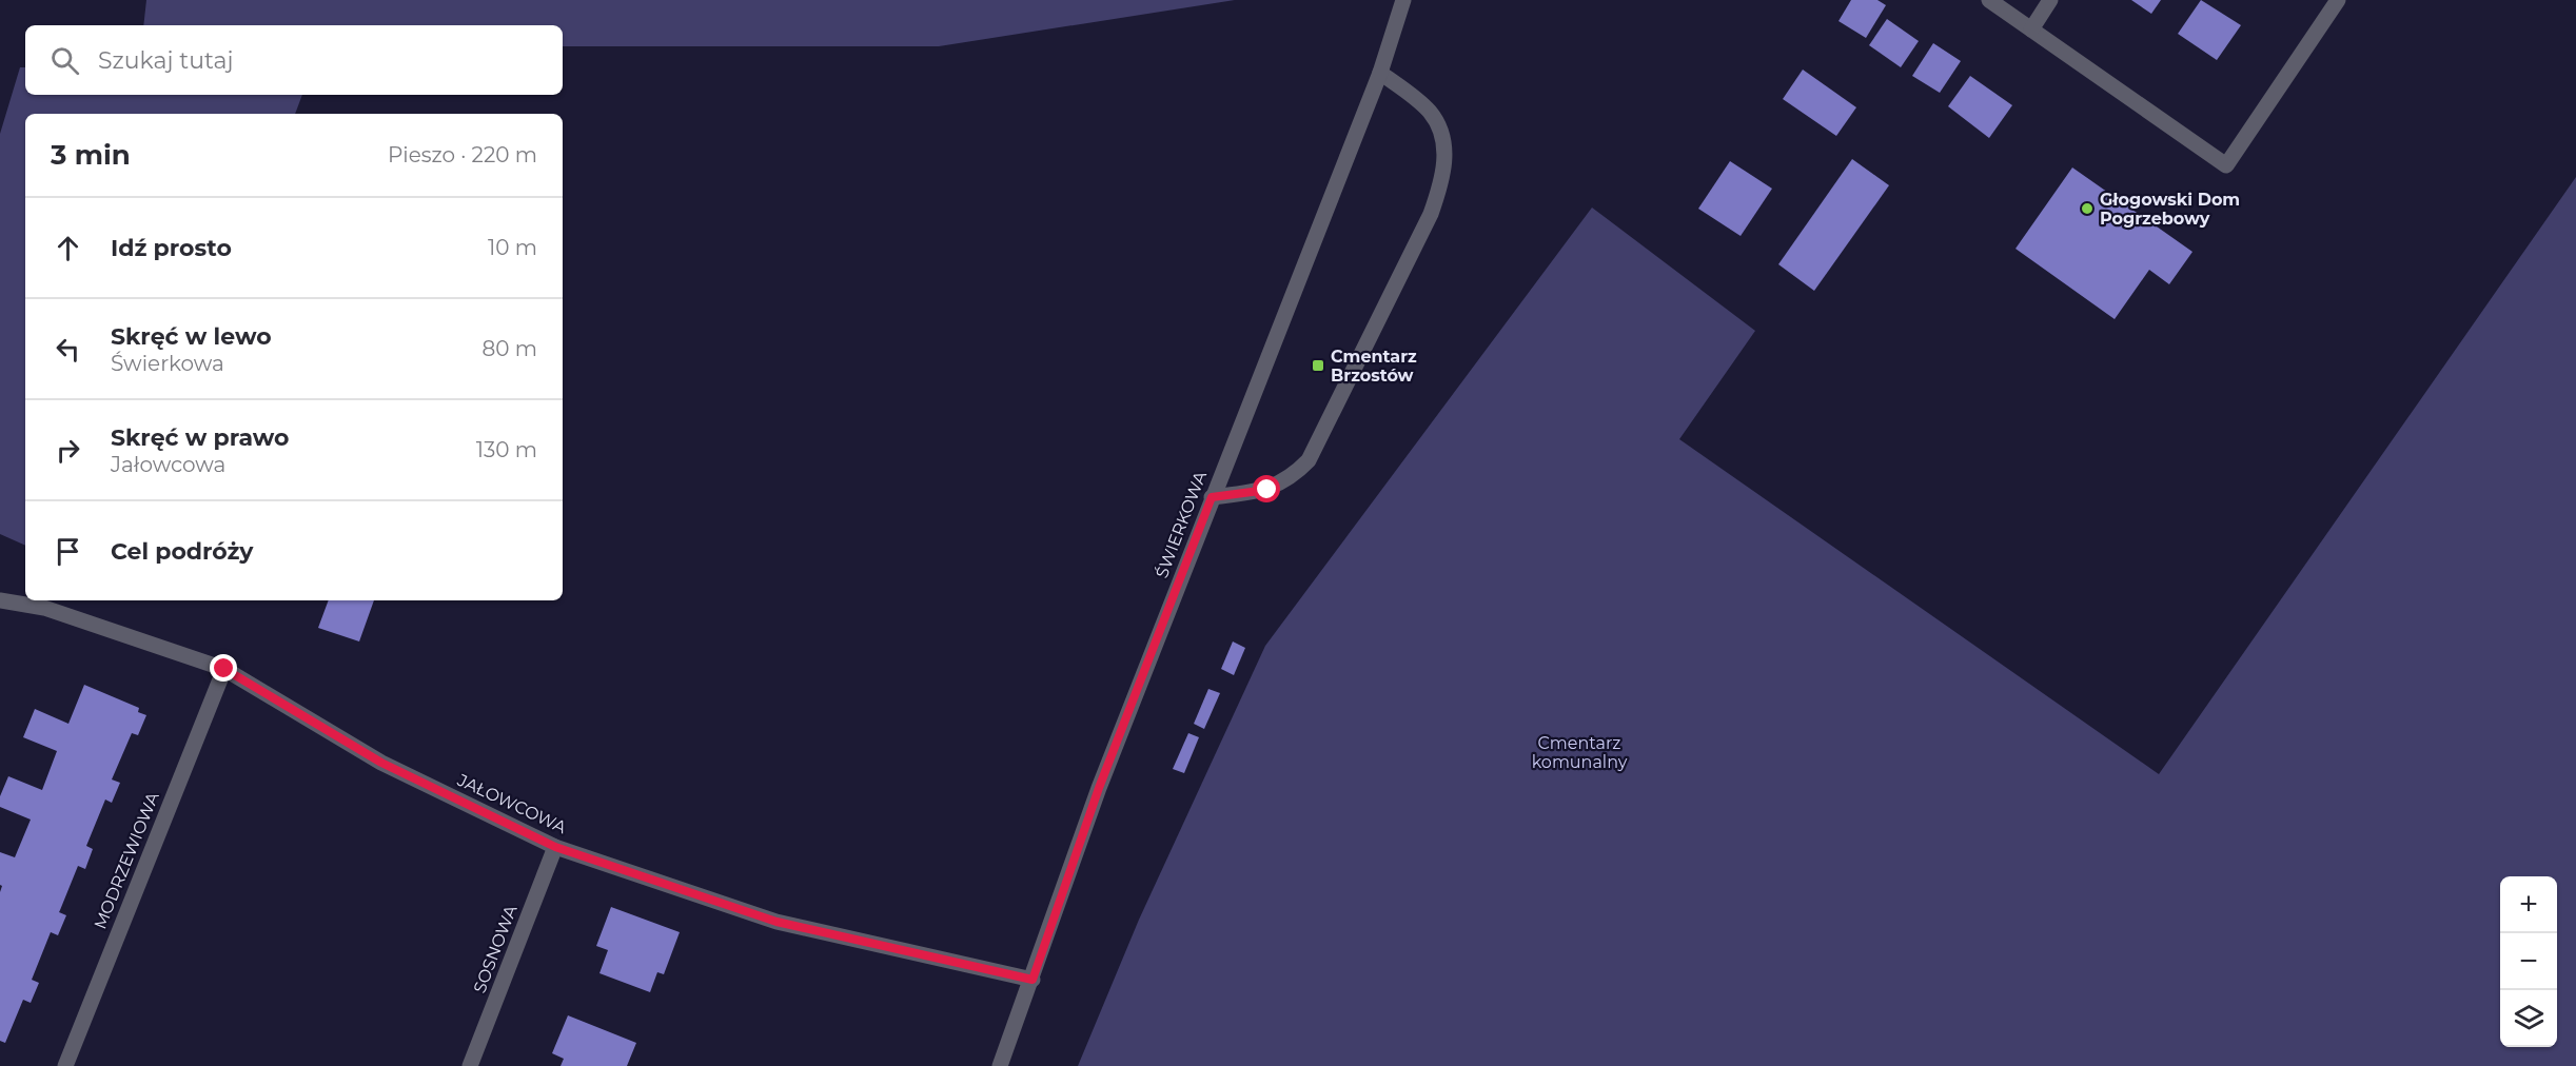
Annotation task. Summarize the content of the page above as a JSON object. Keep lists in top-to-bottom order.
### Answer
{
  "streets": {
    "street": [
      "ŚWIERKOWA",
      "JAŁOWCOWA",
      "MODRZEWIOWA",
      "SOSNOWA"
    ]
  },
  "crossings": [
    ["ŚWIERKOWA", "JAŁOWCOWA"],
    ["JAŁOWCOWA", "MODRZEWIOWA"],
    ["JAŁOWCOWA", "SOSNOWA"]
  ],
  "parks": ["Cmentarz komunalny"],
  "places": {
    "other": ["Głogowski Dom Pogrzebowy"],
    "transit": ["Cmentarz Brzostów"]
  },
  "page": {
    "search": "Szukaj tutaj",
    "heading": ["3 min", "Pieszo · 220 m"],
    "list": [
      ["Idź prosto", "10 m"],
      ["Skręć w lewo", "Świerkowa", "80 m"],
      ["Skręć w prawo", "Jałowcowa", "130 m"],
      "Cel podróży"
    ],
    "map_buttons": ["+", "−"]
  }
}
